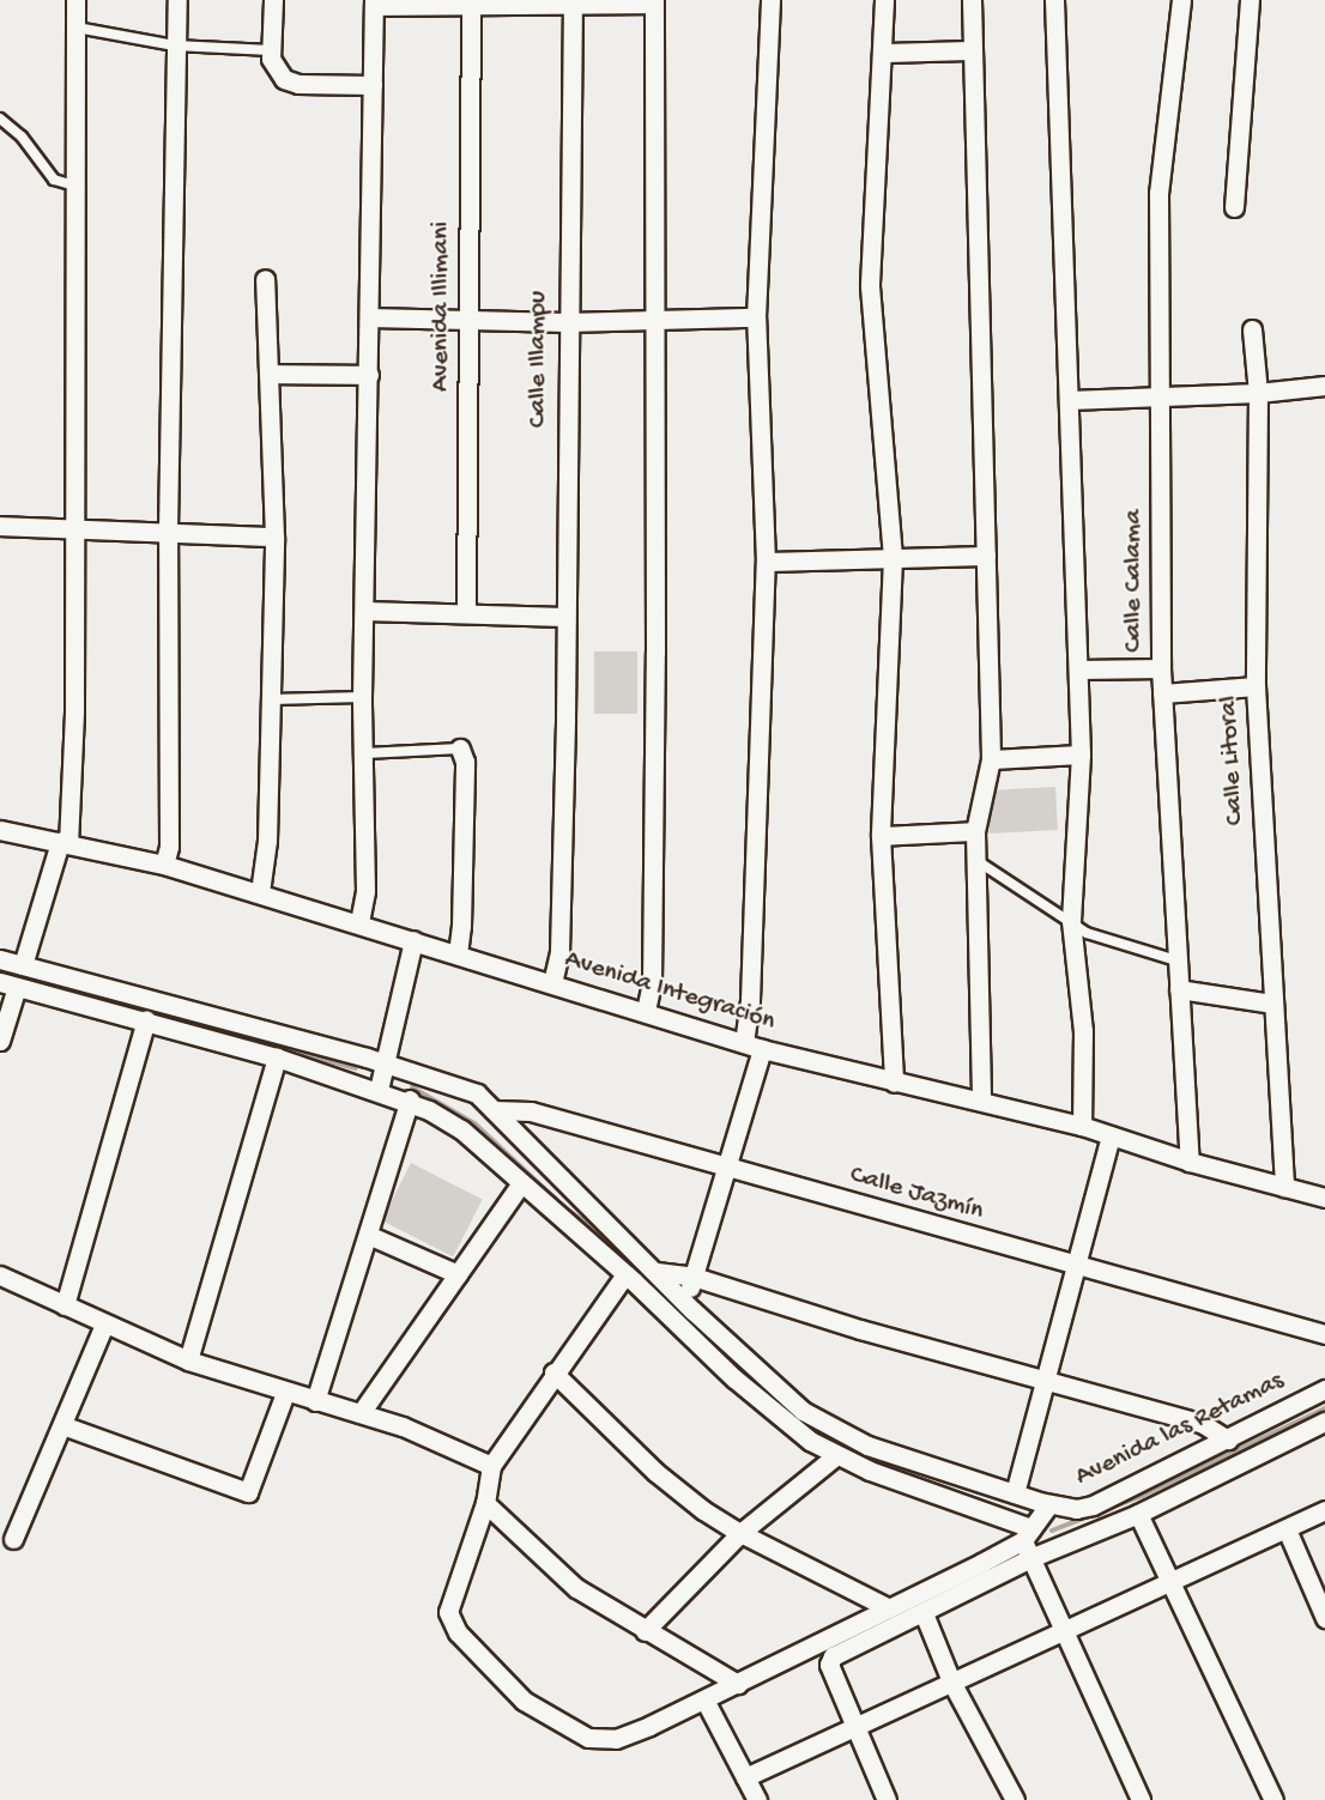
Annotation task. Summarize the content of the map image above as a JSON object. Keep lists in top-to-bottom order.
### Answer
{
  "streets": {
    "street": [
      "Avenida Illimani",
      "Calle Illampu",
      "Calle Calama",
      "Calle Litoral",
      "Avenida Integración",
      "Calle Jazmín",
      "Avenida las Retamas"
    ]
  },
  "crossings": [
    ["Calle Illampu", "Avenida Integración"],
    ["Calle Calama", "Avenida Integración"],
    ["Calle Litoral", "Avenida Integración"],
    ["Calle Jazmín", "Avenida las Retamas"]
  ]
}
